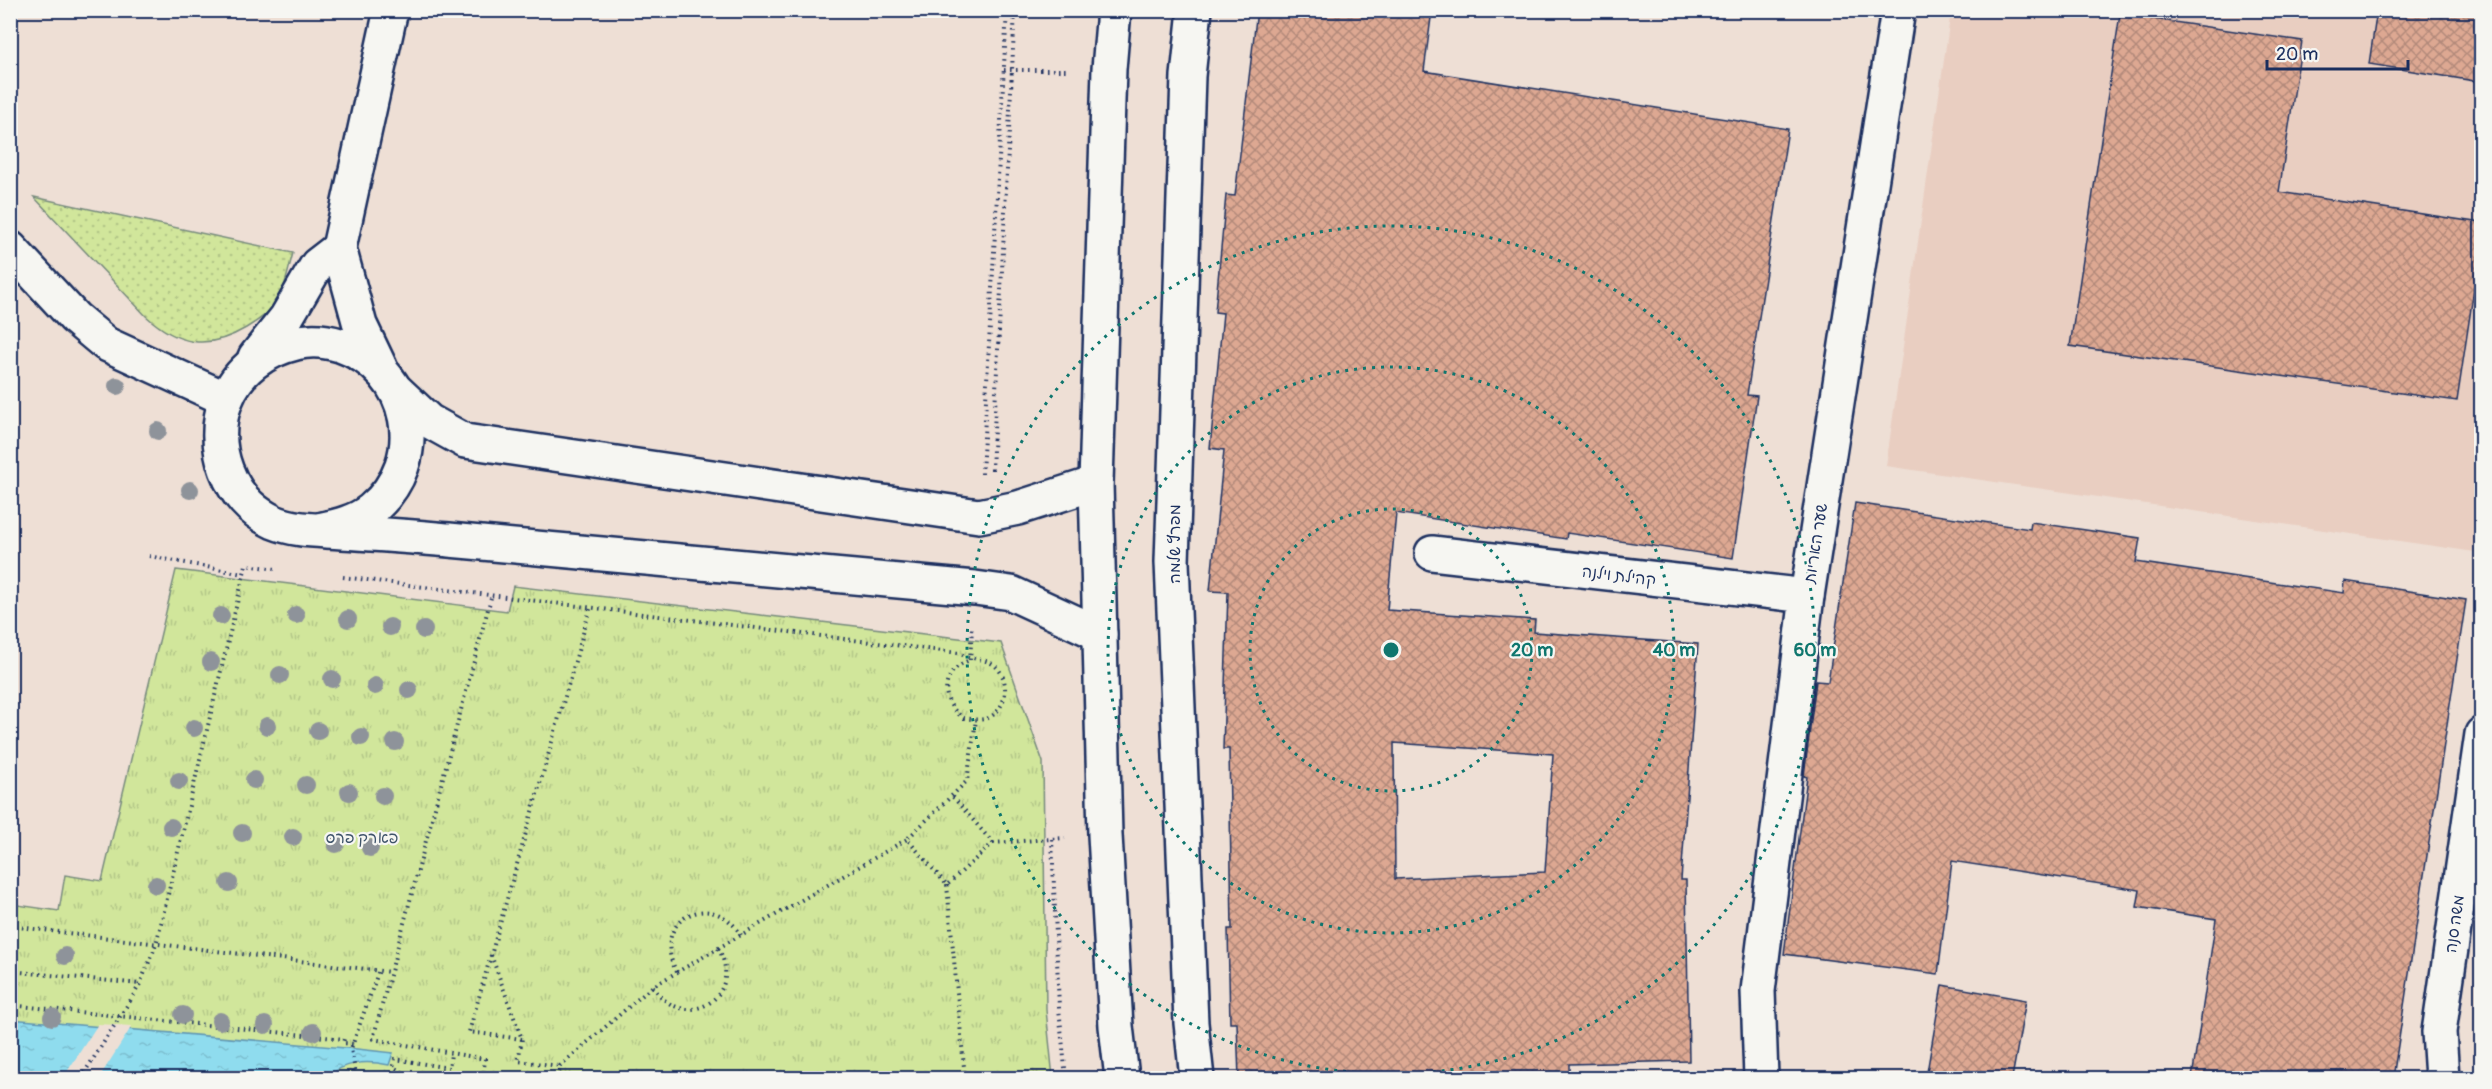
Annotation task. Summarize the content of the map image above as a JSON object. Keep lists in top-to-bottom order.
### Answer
{
  "streets": {
    "street": [
      "שער האריות",
      "מפרץ שלמה",
      "קהילת וילנה",
      "משה סנה"
    ]
  },
  "crossings": [
    ["שער האריות", "קהילת וילנה"]
  ],
  "parks": ["פארק פרס"],
  "scale_bar": "20 m",
  "rings": ["20 m", "40 m", "60 m"]
}
